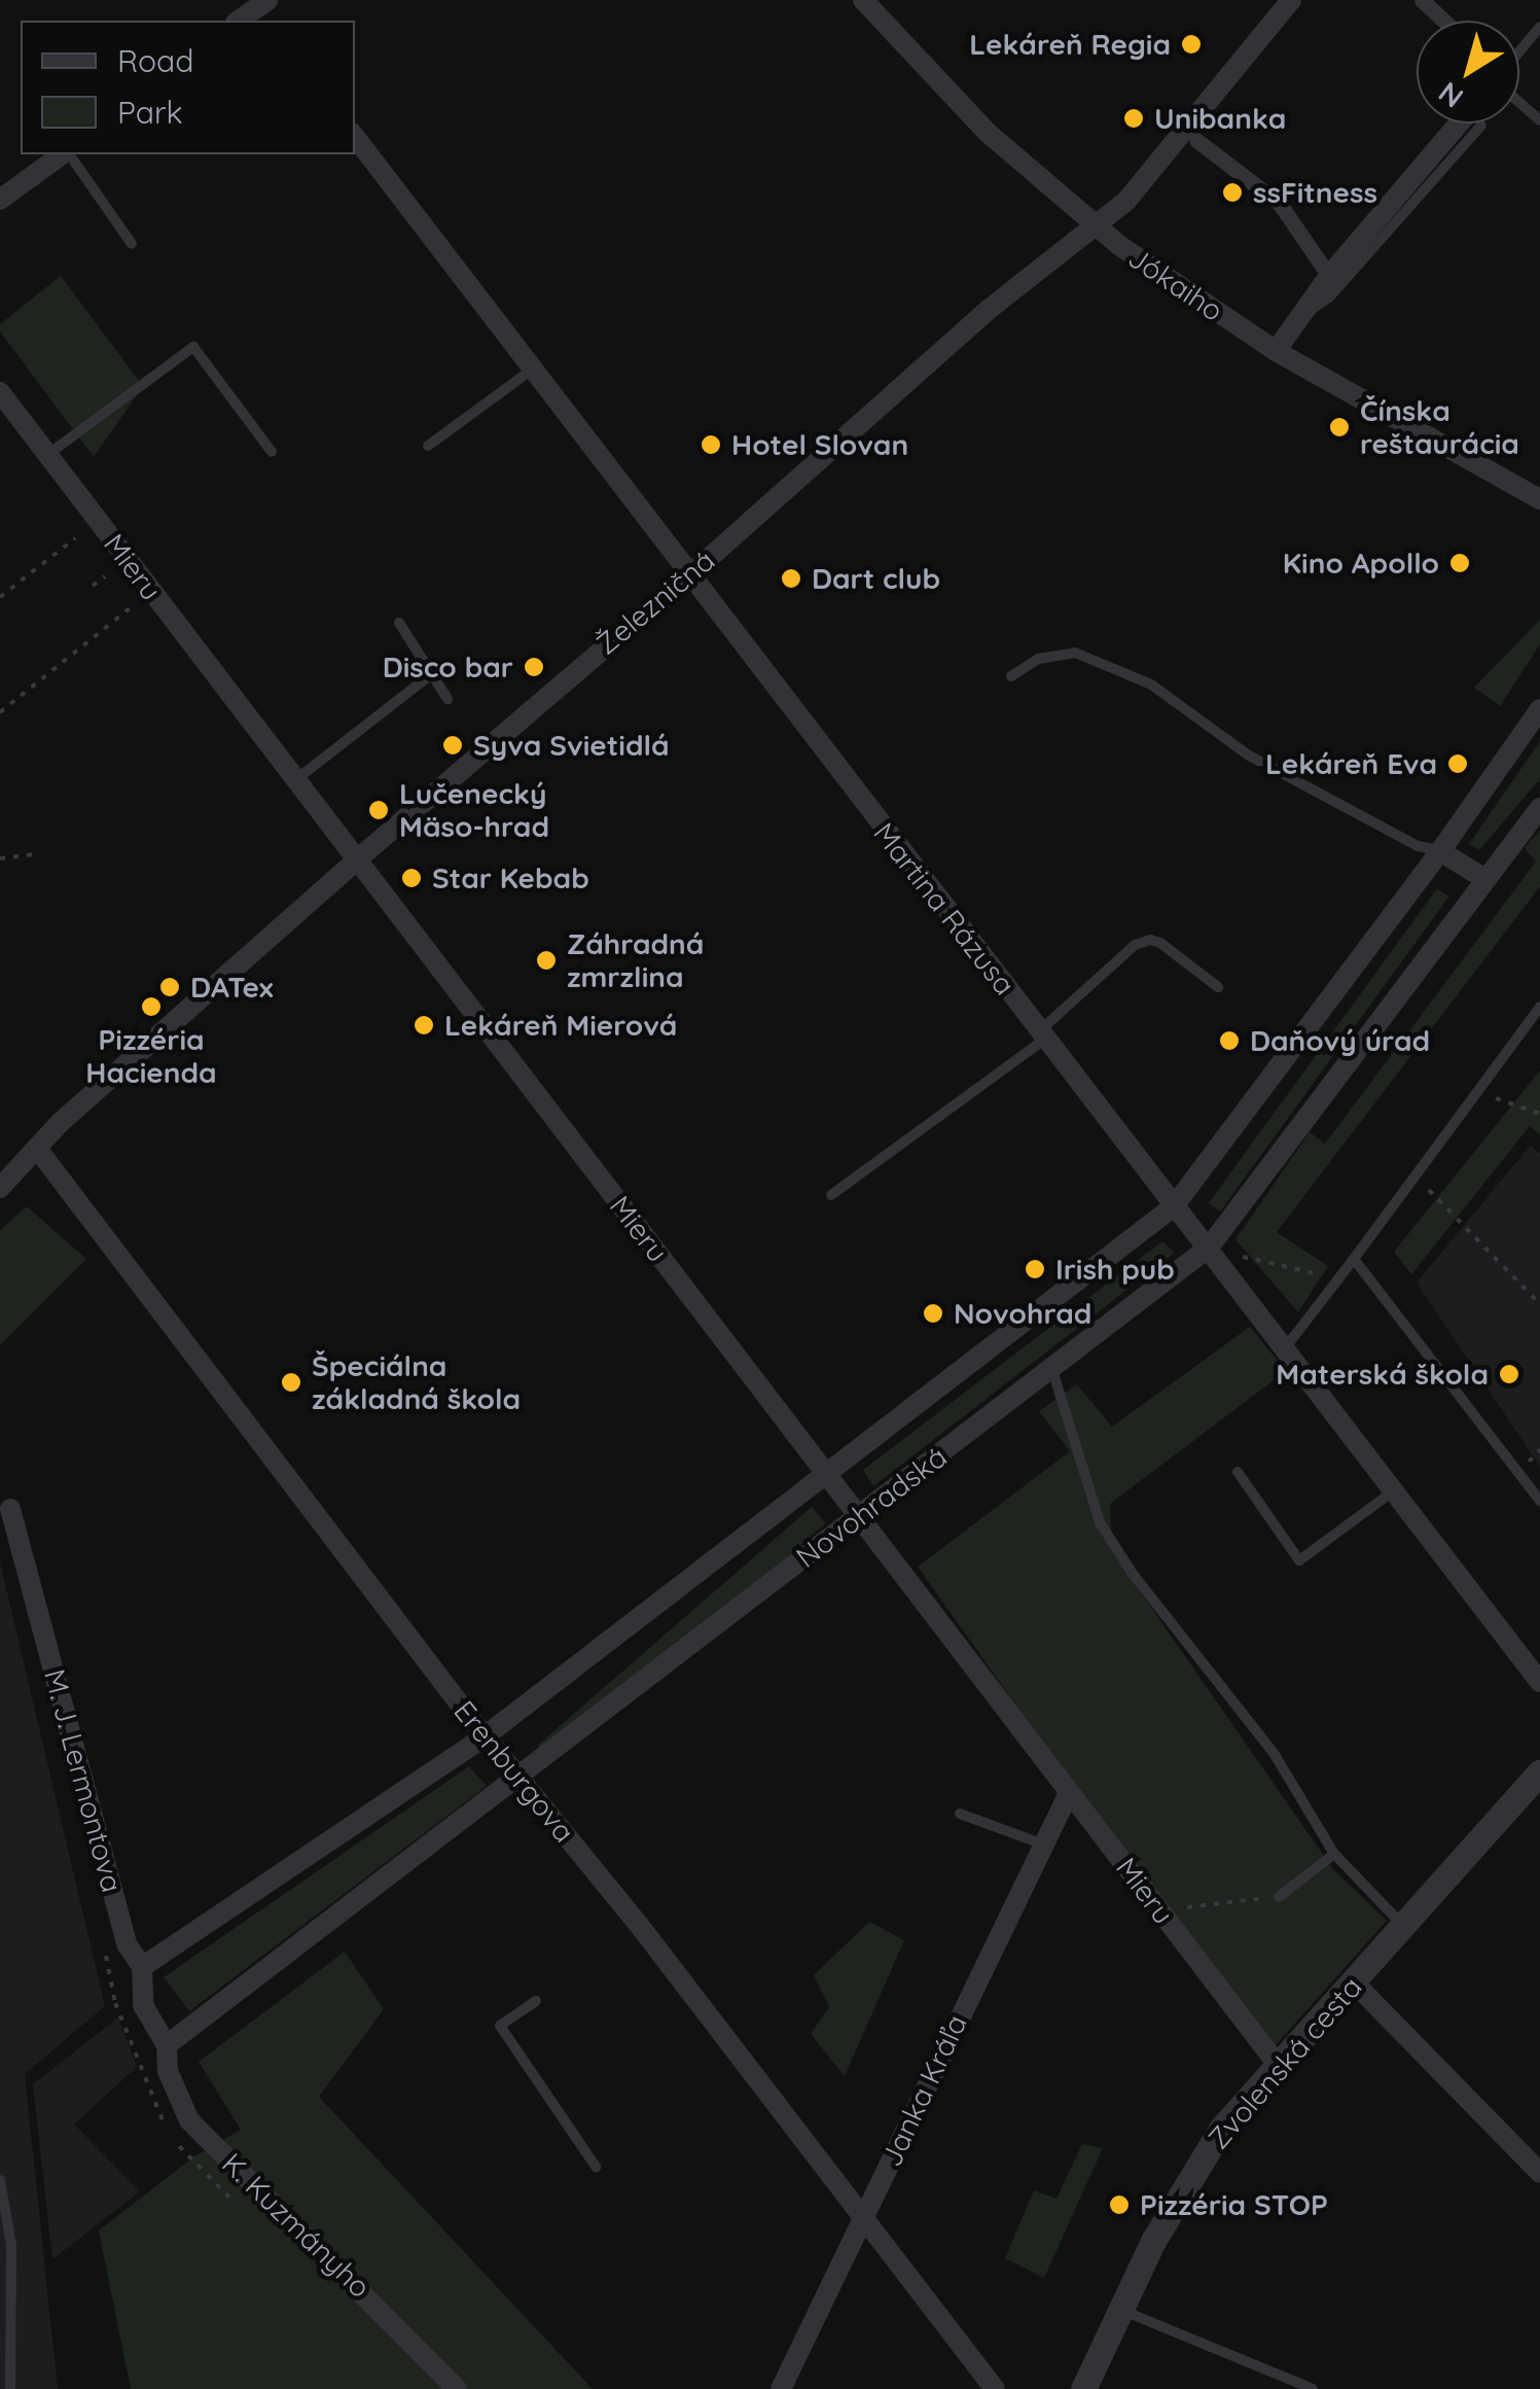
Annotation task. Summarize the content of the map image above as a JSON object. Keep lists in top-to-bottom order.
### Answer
{
  "streets": {
    "street": [
      "Jókaiho",
      "Mieru",
      "Železničná",
      "Martina Rázusa",
      "Novohradská",
      "Erenburgova",
      "M. J. Lermontova",
      "Zvolenská cesta",
      "Janka Kráľa",
      "K. Kuzmányho"
    ]
  },
  "crossings": [
    ["Jókaiho", "Železničná"],
    ["Mieru", "Železničná"],
    ["Mieru", "Novohradská"],
    ["Mieru", "Zvolenská cesta"],
    ["Mieru", "Janka Kráľa"],
    ["Železničná", "Martina Rázusa"],
    ["Železničná", "Erenburgova"],
    ["Martina Rázusa", "Novohradská"],
    ["Novohradská", "Erenburgova"],
    ["Novohradská", "M. J. Lermontova"],
    ["Novohradská", "K. Kuzmányho"],
    ["Erenburgova", "Janka Kráľa"],
    ["M. J. Lermontova", "K. Kuzmányho"]
  ],
  "places": [
    "Lekáreň Regia",
    "Unibanka",
    "ssFitness",
    "Čínska reštaurácia",
    "Hotel Slovan",
    "Kino Apollo",
    "Dart club",
    "Disco bar",
    "Syva Svietidlá",
    "Lekáreň Eva",
    "Lučenecký Mäso-hrad",
    "Star Kebab",
    "Záhradná zmrzlina",
    "DATex",
    "Pizzéria Hacienda",
    "Lekáreň Mierová",
    "Daňový úrad",
    "Irish pub",
    "Novohrad",
    "Materská škola",
    "Špeciálna základná škola",
    "Pizzéria STOP"
  ],
  "legend": ["Road", "Park"],
  "north": "bottom left"
}
